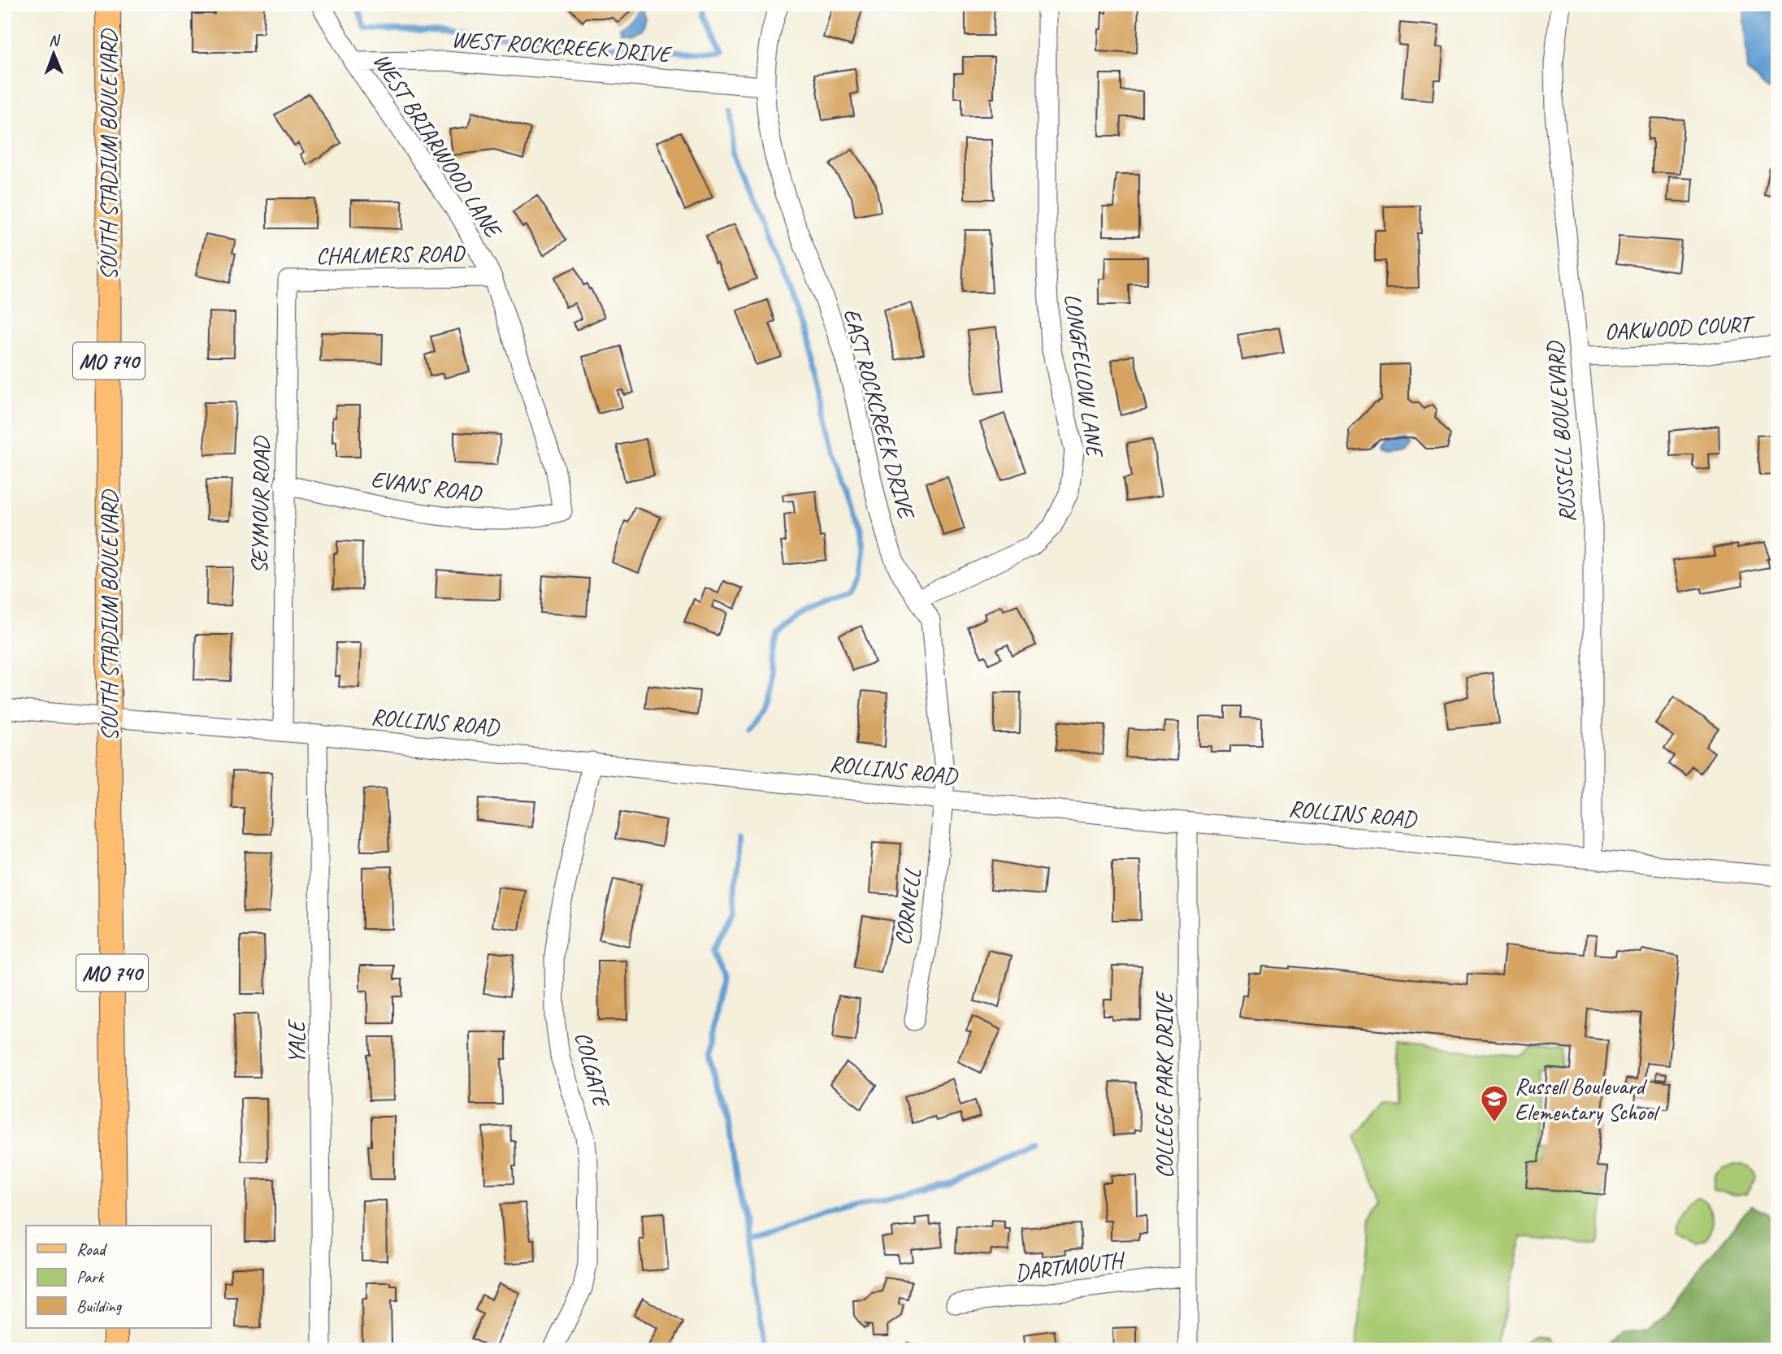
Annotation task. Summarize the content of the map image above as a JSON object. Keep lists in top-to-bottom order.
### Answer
{
  "streets": {
    "main road": ["SOUTH STADIUM BOULEVARD", "MO 740"],
    "street": [
      "WEST ROCKCREEK DRIVE",
      "WEST BRIARWOOD LANE",
      "CHALMERS ROAD",
      "OAKWOOD COURT",
      "LONGFELLOW LANE",
      "EAST ROCKCREEK DRIVE",
      "RUSSELL BOULEVARD",
      "EVANS ROAD",
      "SEYMOUR ROAD",
      "ROLLINS ROAD",
      "CORNELL",
      "YALE",
      "COLGATE",
      "COLLEGE PARK DRIVE",
      "DARTMOUTH"
    ]
  },
  "crossings": [
    ["WEST ROCKCREEK DRIVE", "WEST BRIARWOOD LANE"],
    ["WEST ROCKCREEK DRIVE", "EAST ROCKCREEK DRIVE"],
    ["WEST BRIARWOOD LANE", "CHALMERS ROAD"],
    ["WEST BRIARWOOD LANE", "EVANS ROAD"],
    ["SOUTH STADIUM BOULEVARD", "ROLLINS ROAD"],
    ["CHALMERS ROAD", "SEYMOUR ROAD"],
    ["OAKWOOD COURT", "RUSSELL BOULEVARD"],
    ["LONGFELLOW LANE", "EAST ROCKCREEK DRIVE"],
    ["EAST ROCKCREEK DRIVE", "ROLLINS ROAD"],
    ["EAST ROCKCREEK DRIVE", "CORNELL"],
    ["RUSSELL BOULEVARD", "ROLLINS ROAD"],
    ["EVANS ROAD", "SEYMOUR ROAD"],
    ["SEYMOUR ROAD", "ROLLINS ROAD"],
    ["ROLLINS ROAD", "CORNELL"],
    ["ROLLINS ROAD", "YALE"],
    ["ROLLINS ROAD", "COLGATE"],
    ["ROLLINS ROAD", "COLLEGE PARK DRIVE"],
    ["COLLEGE PARK DRIVE", "DARTMOUTH"]
  ],
  "places": {
    "school or university": ["Russell Boulevard Elementary School"]
  },
  "legend": ["Road", "Park", "Building"],
  "north": "top"
}
